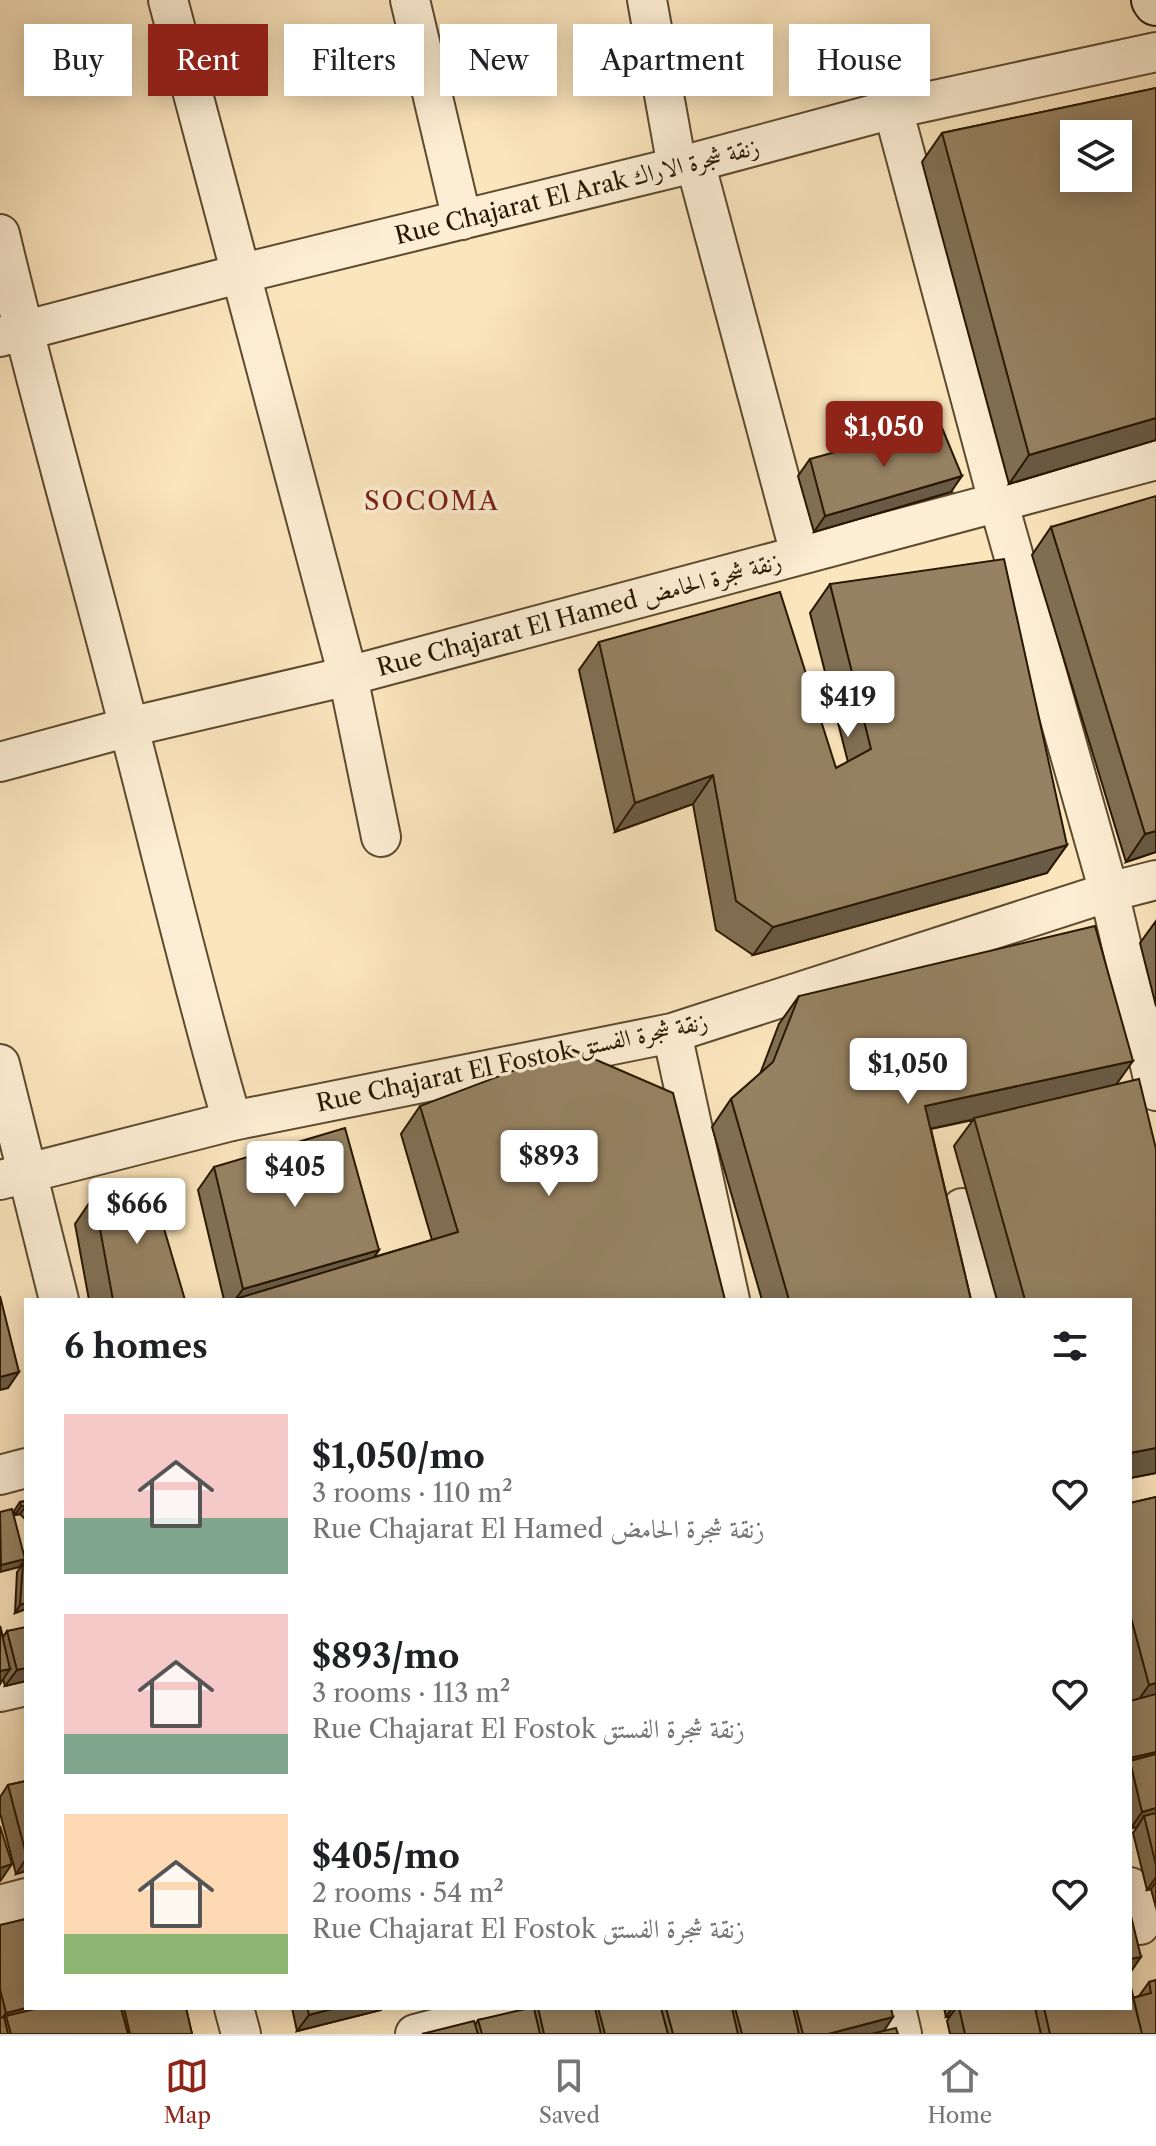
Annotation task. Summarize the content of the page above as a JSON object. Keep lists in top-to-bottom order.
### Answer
{
  "streets": {
    "street": ["Rue Chajarat El Arak زنقة شجرة الاراك", "Rue Chajarat El Hamed زنقة شجرة الحامض", "Rue Chajarat El Fostok زنقة شجرة الفستق"]
  },
  "districts": ["SOCOMA"],
  "page": {
    "chip": [
      "Buy",
      "Rent",
      "Filters",
      "New",
      "Apartment",
      "House"
    ],
    "price": [
      "$1,050",
      "$419",
      "$1,050",
      "$893",
      "$405",
      "$666"
    ],
    "heading": "6 homes",
    "list": [
      {
        "name": "$1,050/mo",
        "note": "3 rooms · 110 m² · Rue Chajarat El Hamed زنقة شجرة الحامض"
      },
      {
        "name": "$893/mo",
        "note": "3 rooms · 113 m² · Rue Chajarat El Fostok زنقة شجرة الفستق"
      },
      {
        "name": "$405/mo",
        "note": "2 rooms · 54 m² · Rue Chajarat El Fostok زنقة شجرة الفستق"
      }
    ],
    "tabs": ["Map", "Saved", "Home"]
  }
}
